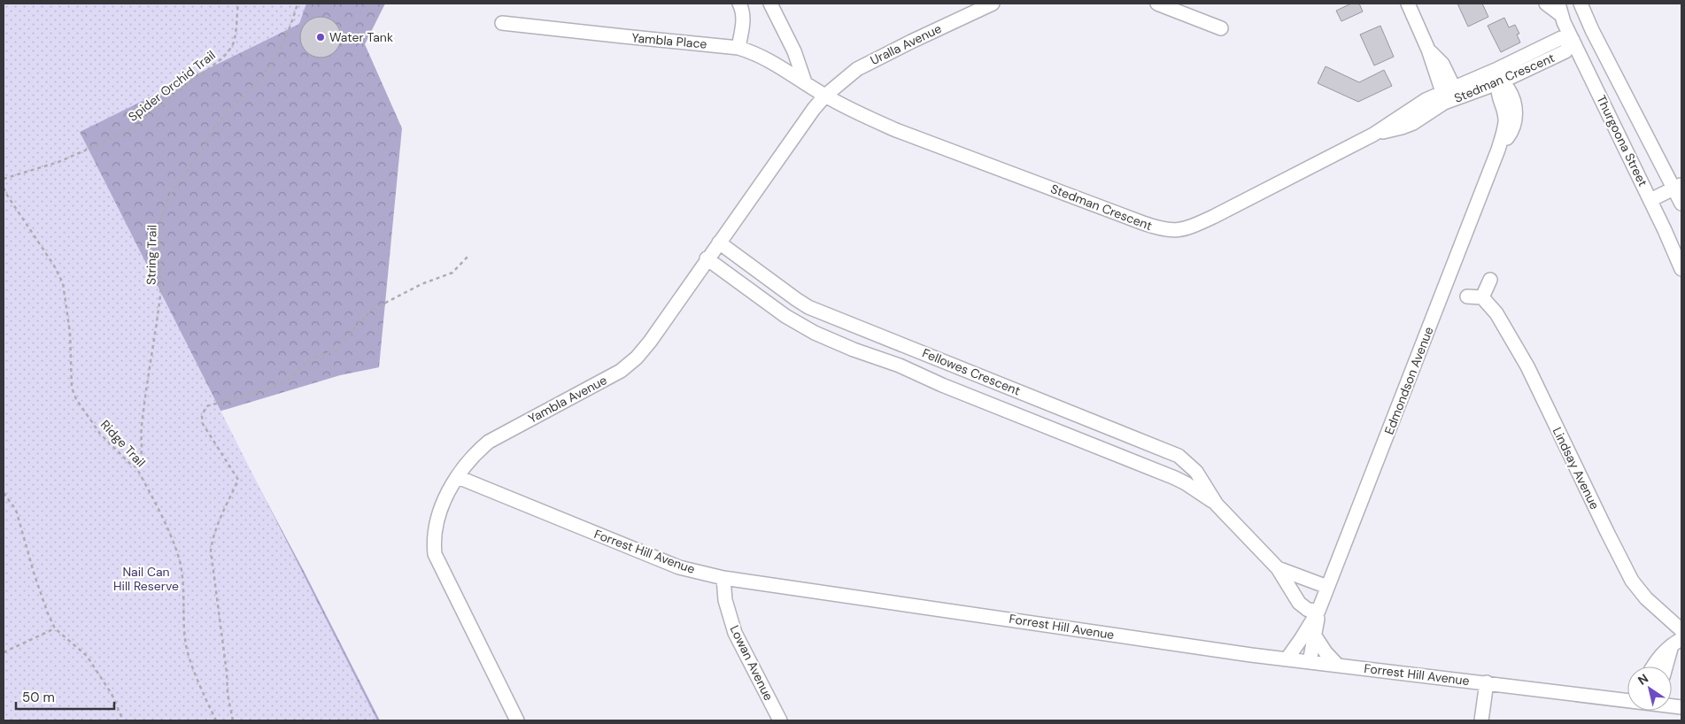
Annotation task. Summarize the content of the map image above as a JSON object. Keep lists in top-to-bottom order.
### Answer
{
  "streets": {
    "street": [
      "Yambla Place",
      "Uralla Avenue",
      "Stedman Crescent",
      "Thurgoona Street",
      "Fellowes Crescent",
      "Edmondson Avenue",
      "Yambla Avenue",
      "Lindsay Avenue",
      "Forrest Hill Avenue",
      "Lowan Avenue"
    ],
    "path": ["Spider Orchid Trail", "String Trail", "Ridge Trail"]
  },
  "crossings": [
    ["Yambla Place", "Uralla Avenue"],
    ["Yambla Place", "Stedman Crescent"],
    ["Yambla Place", "Yambla Avenue"],
    ["Uralla Avenue", "Stedman Crescent"],
    ["Uralla Avenue", "Yambla Avenue"],
    ["Stedman Crescent", "Thurgoona Street"],
    ["Stedman Crescent", "Edmondson Avenue"],
    ["Stedman Crescent", "Yambla Avenue"],
    ["String Trail", "Ridge Trail"],
    ["Fellowes Crescent", "Edmondson Avenue"],
    ["Fellowes Crescent", "Yambla Avenue"],
    ["Edmondson Avenue", "Forrest Hill Avenue"],
    ["Yambla Avenue", "Forrest Hill Avenue"],
    ["Forrest Hill Avenue", "Lowan Avenue"]
  ],
  "parks": ["Nail Can Hill Reserve"],
  "places": ["Water Tank"],
  "scale_bar": "50 m",
  "north": "top left"
}
